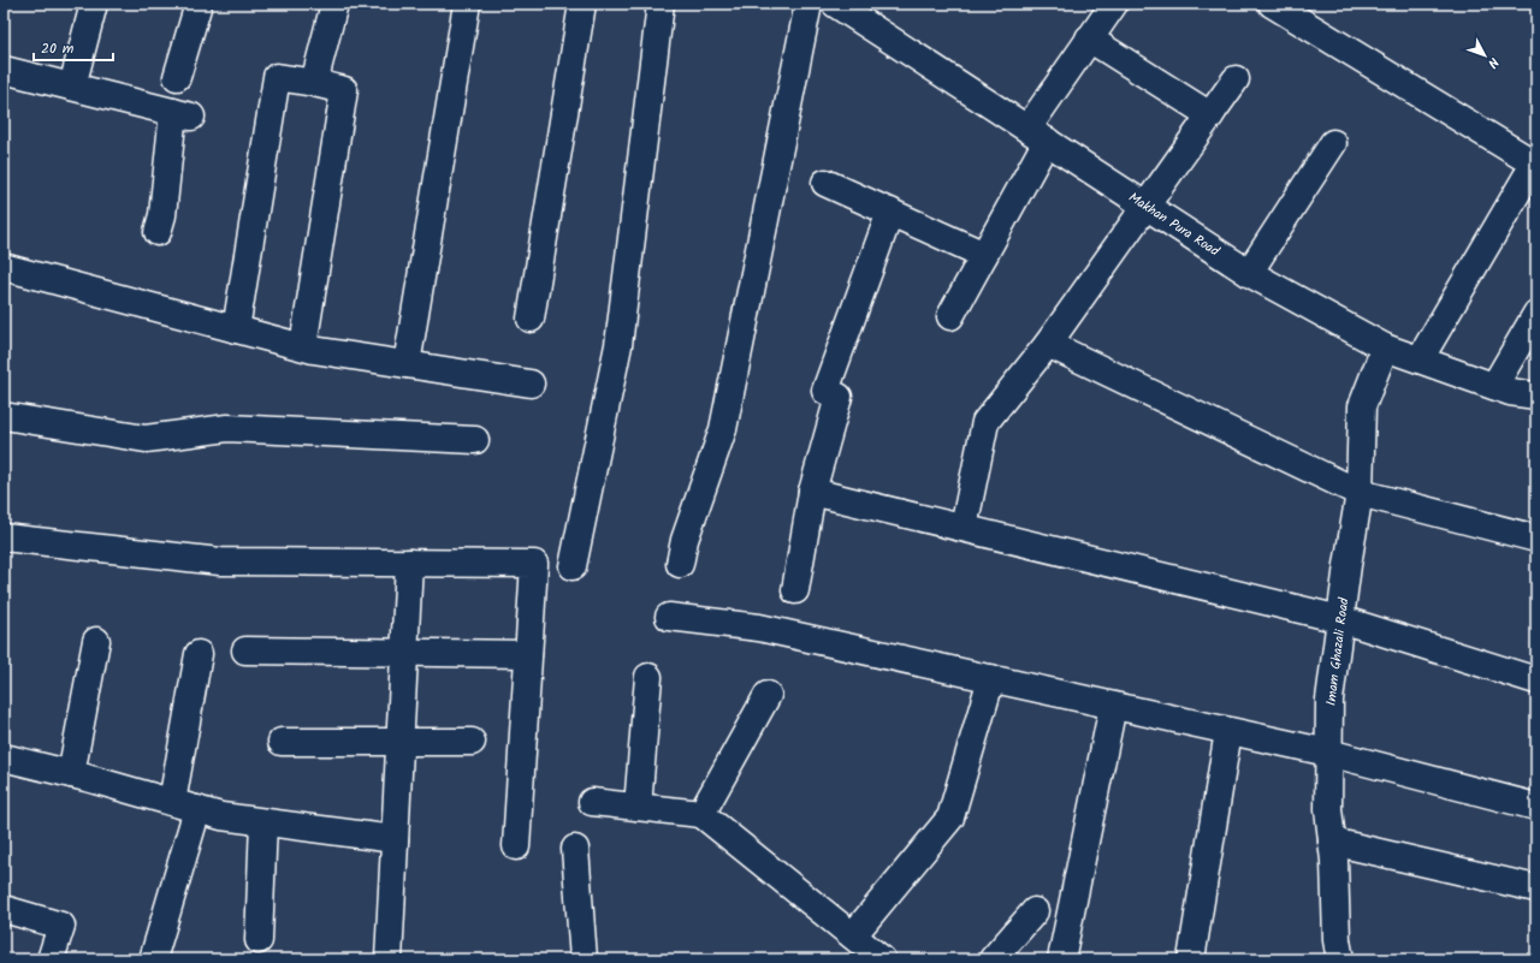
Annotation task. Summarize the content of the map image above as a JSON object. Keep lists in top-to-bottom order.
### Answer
{
  "streets": {
    "street": ["Makhan Pura Road", "Imam Ghazali Road"]
  },
  "crossings": [
    ["Makhan Pura Road", "Imam Ghazali Road"]
  ],
  "scale_bar": "20 m",
  "north": "bottom right"
}
